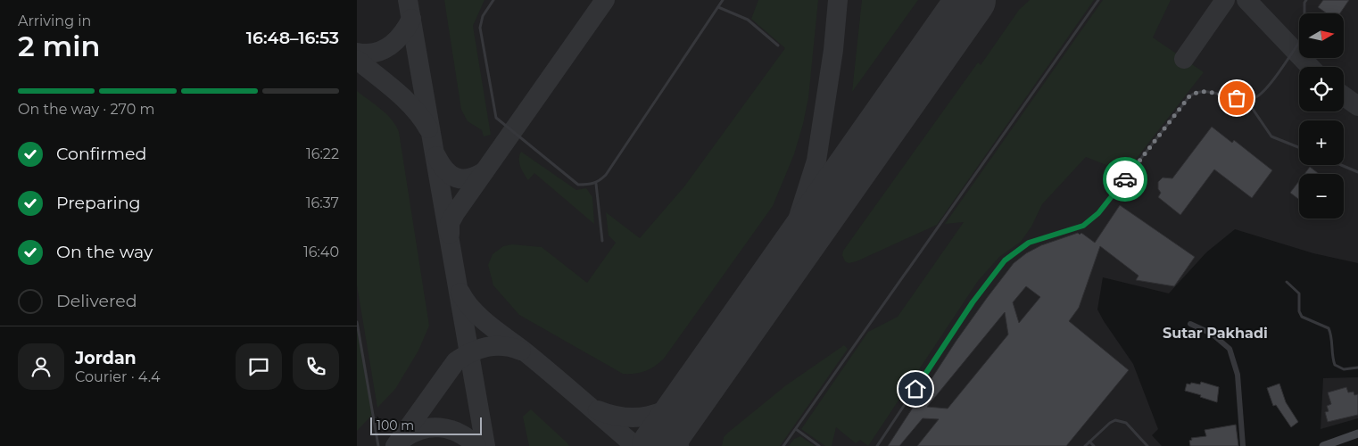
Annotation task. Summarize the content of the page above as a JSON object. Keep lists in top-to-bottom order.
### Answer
{
  "districts": ["Sutar Pakhadi"],
  "scale_bar": "100 m",
  "north": "right",
  "page": {
    "heading": ["2 min", "Arriving in", "16:48–16:53"],
    "panel": ["Jordan", "Courier · 4.4"],
    "map_buttons": ["+", "−"],
    "bar": "On the way · 270 m",
    "list": [
      ["Confirmed", "16:22"],
      ["Preparing", "16:37"],
      ["On the way", "16:40"],
      "Delivered"
    ],
    "scale": "100 m"
  }
}
